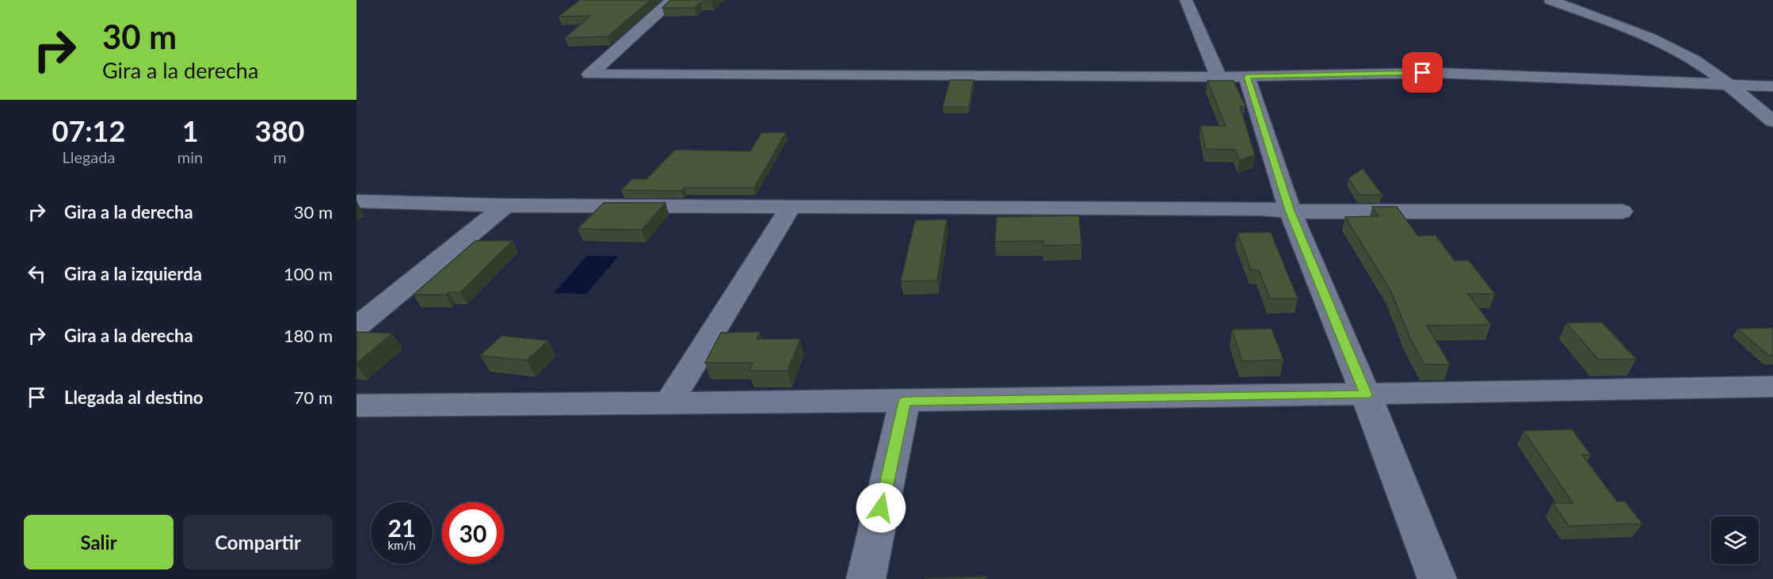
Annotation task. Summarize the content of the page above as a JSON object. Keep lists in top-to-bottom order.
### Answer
{
  "page": {
    "turn": ["30 m", "Gira a la derecha"],
    "eta": [
      "07:12",
      "Llegada",
      "1",
      "min",
      "380",
      "m"
    ],
    "list": [
      {
        "name": "Gira a la derecha",
        "value": "30 m"
      },
      {
        "name": "Gira a la izquierda",
        "value": "100 m"
      },
      {
        "name": "Gira a la derecha",
        "value": "180 m"
      },
      {
        "name": "Llegada al destino",
        "value": "70 m"
      }
    ],
    "speed": "21 km/h",
    "limit": "30",
    "buttons": ["Salir", "Compartir"]
  }
}
